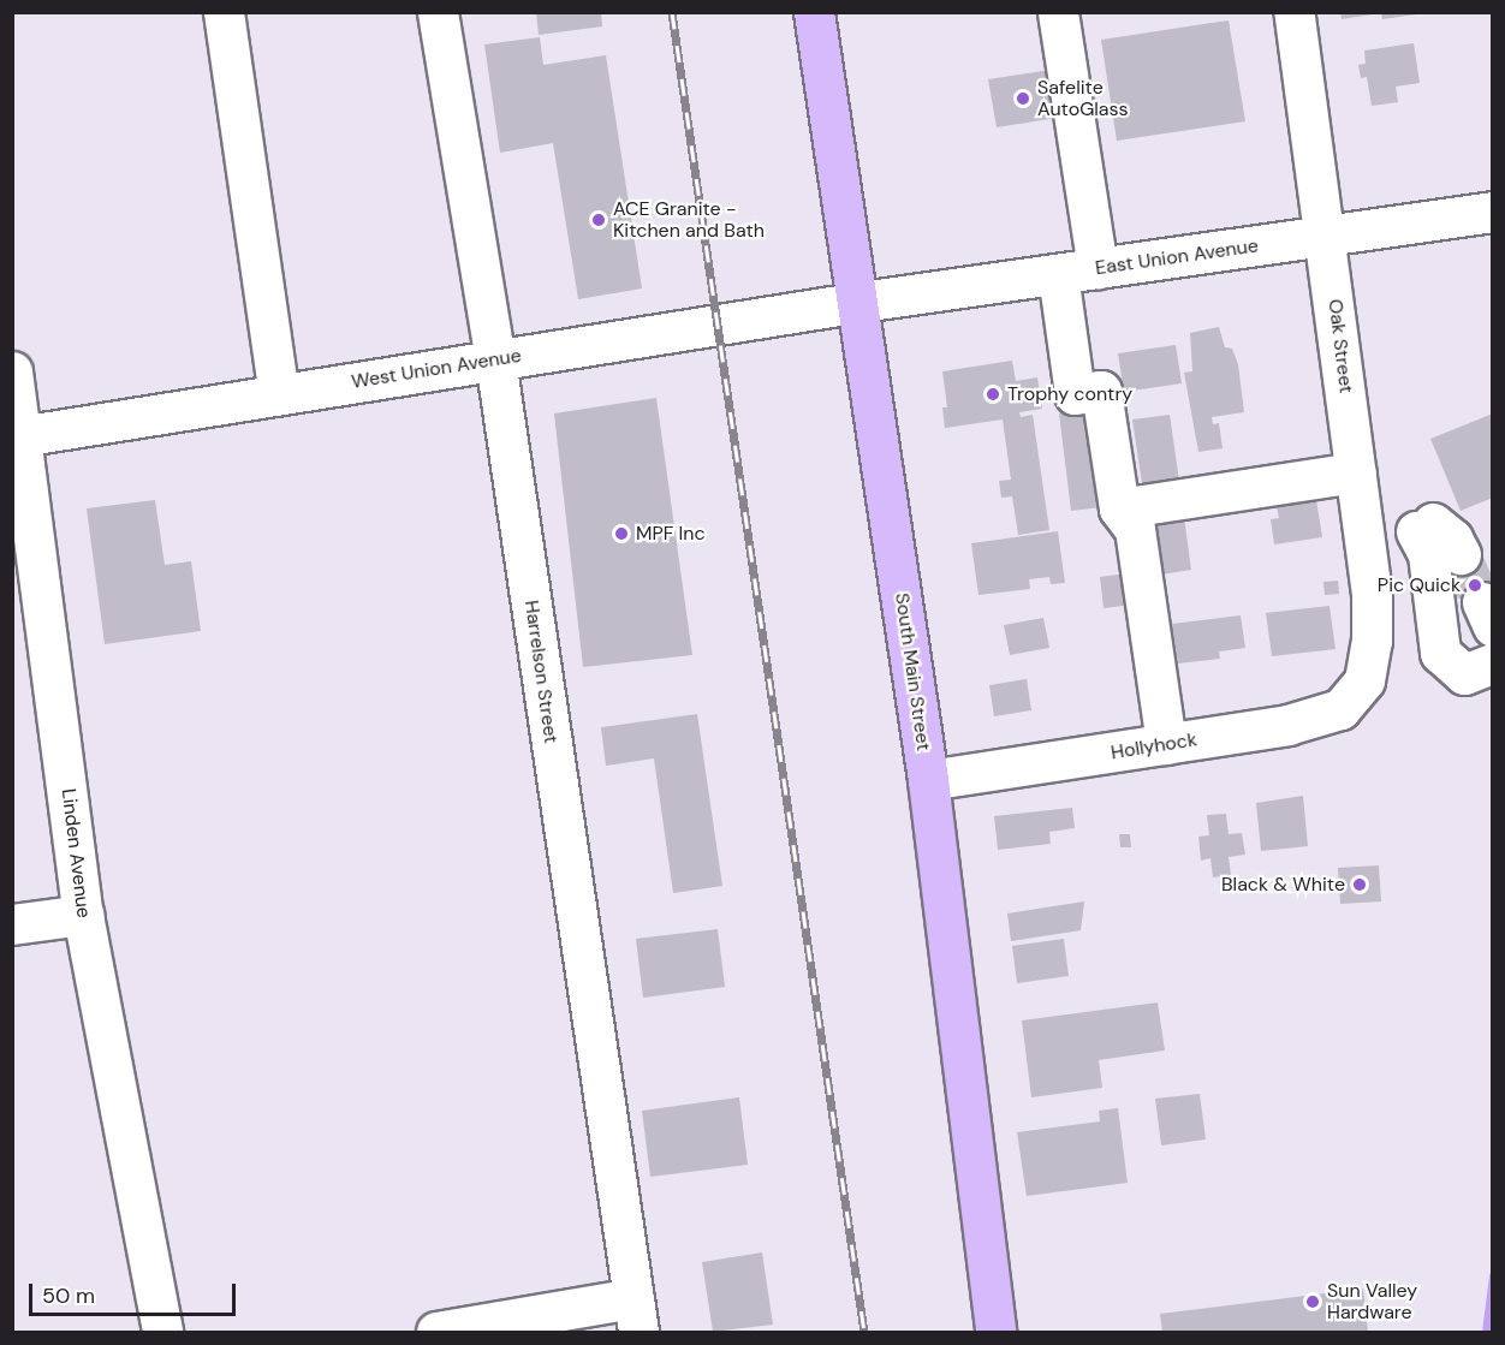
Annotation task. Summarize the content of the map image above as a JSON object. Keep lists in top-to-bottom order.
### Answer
{
  "streets": {
    "main road": ["South Main Street"],
    "street": [
      "East Union Avenue",
      "Oak Street",
      "West Union Avenue",
      "Harrelson Street",
      "Hollyhock",
      "Linden Avenue"
    ]
  },
  "crossings": [
    ["East Union Avenue", "Oak Street"],
    ["East Union Avenue", "West Union Avenue"],
    ["East Union Avenue", "South Main Street"],
    ["Oak Street", "Hollyhock"],
    ["West Union Avenue", "Harrelson Street"],
    ["West Union Avenue", "South Main Street"],
    ["West Union Avenue", "Linden Avenue"],
    ["South Main Street", "Hollyhock"]
  ],
  "places": [
    "Safelite AutoGlass",
    "ACE Granite - Kitchen and Bath",
    "Trophy contry",
    "MPF Inc",
    "Pic Quick",
    "Black & White",
    "Sun Valley Hardware"
  ],
  "scale_bar": "50 m"
}
